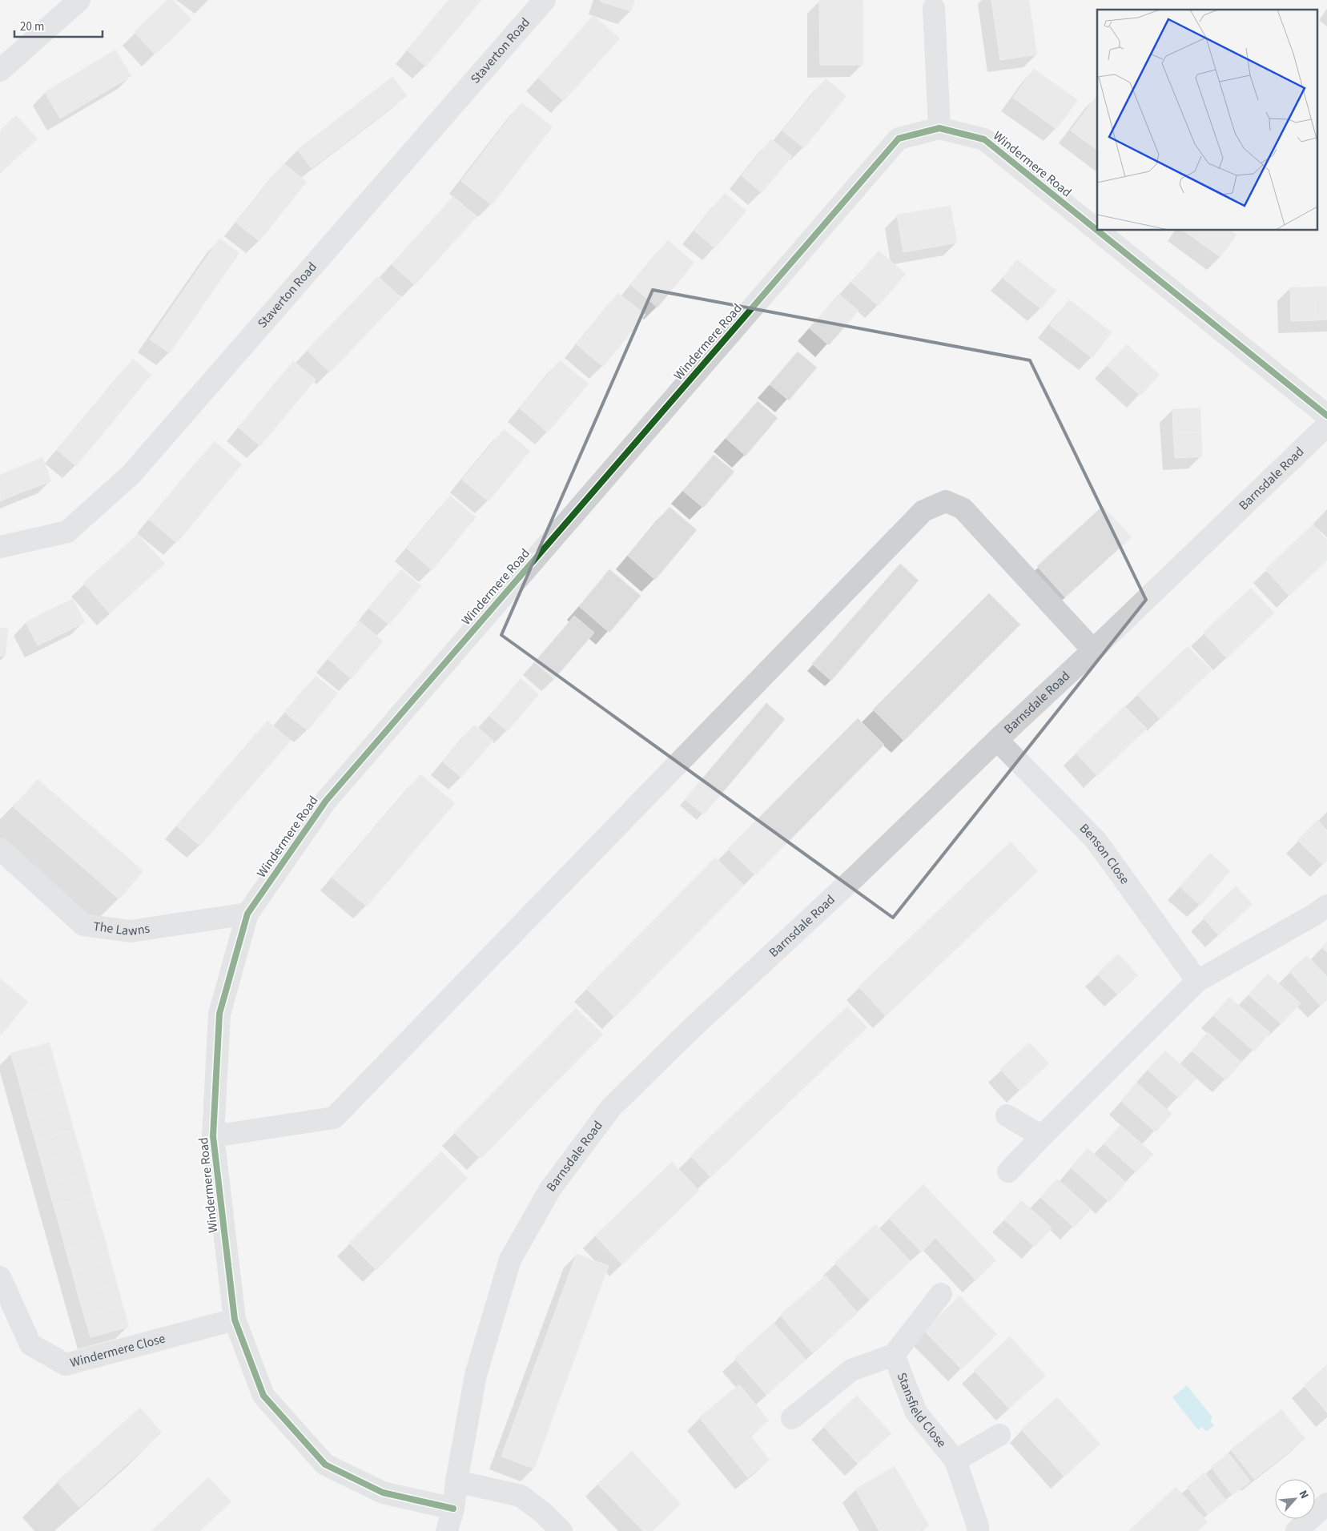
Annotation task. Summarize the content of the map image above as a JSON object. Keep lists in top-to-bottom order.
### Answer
{
  "streets": {
    "street": [
      "Staverton Road",
      "Windermere Road",
      "Barnsdale Road",
      "Benson Close",
      "The Lawns",
      "Windermere Close",
      "Stansfield Close"
    ]
  },
  "crossings": [
    ["Windermere Road", "Barnsdale Road"],
    ["Windermere Road", "The Lawns"],
    ["Windermere Road", "Windermere Close"],
    ["Barnsdale Road", "Benson Close"]
  ],
  "scale_bar": "20 m",
  "north": "top right"
}
